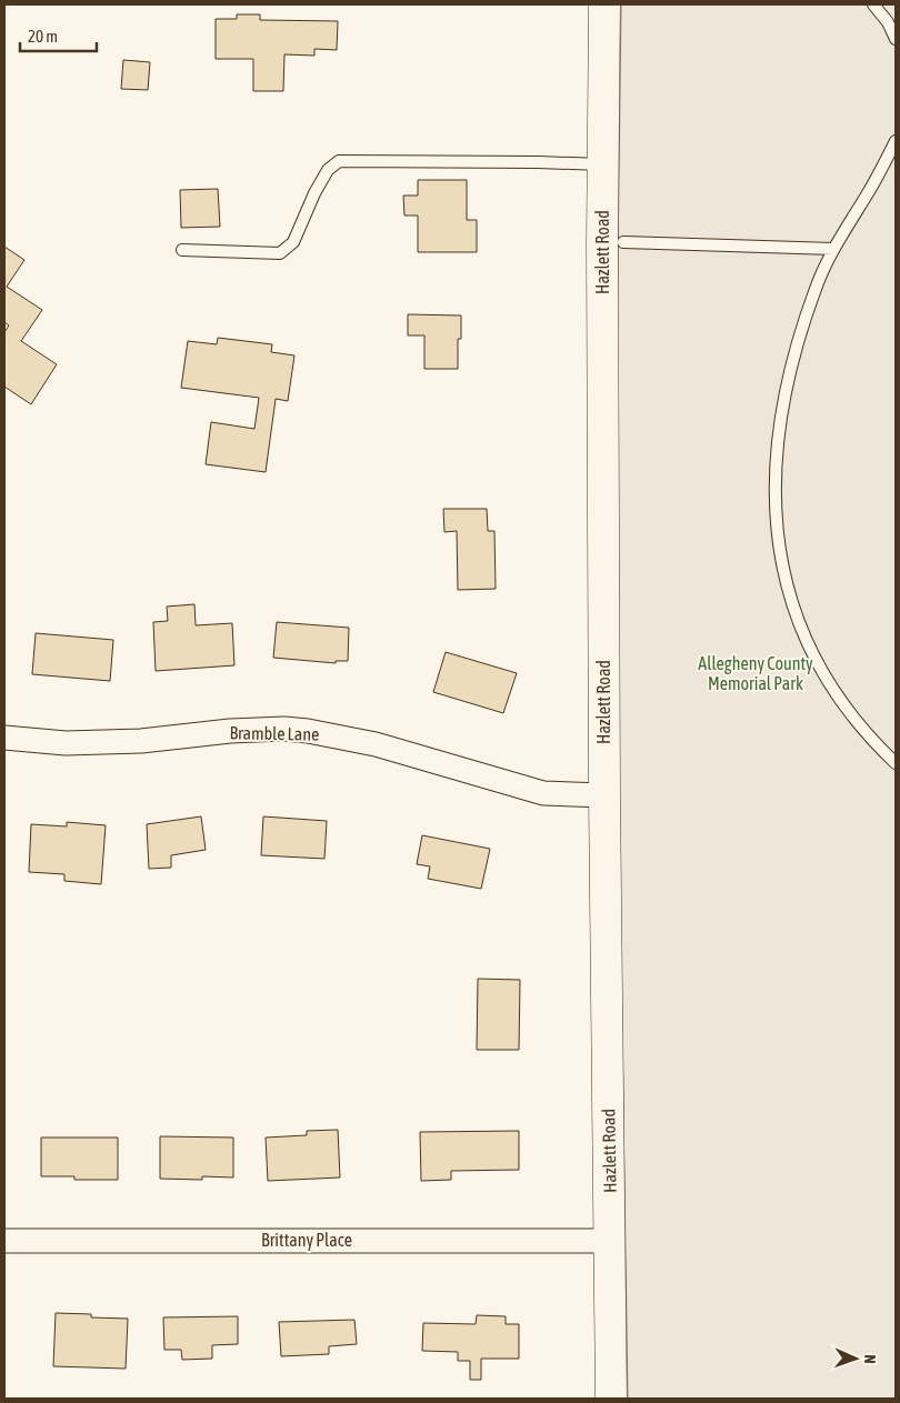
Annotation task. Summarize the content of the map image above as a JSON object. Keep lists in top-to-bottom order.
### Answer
{
  "streets": {
    "street": ["Hazlett Road", "Bramble Lane", "Brittany Place"]
  },
  "crossings": [
    ["Hazlett Road", "Bramble Lane"],
    ["Hazlett Road", "Brittany Place"]
  ],
  "parks": ["Allegheny County Memorial Park"],
  "scale_bar": "20 m",
  "north": "right"
}
